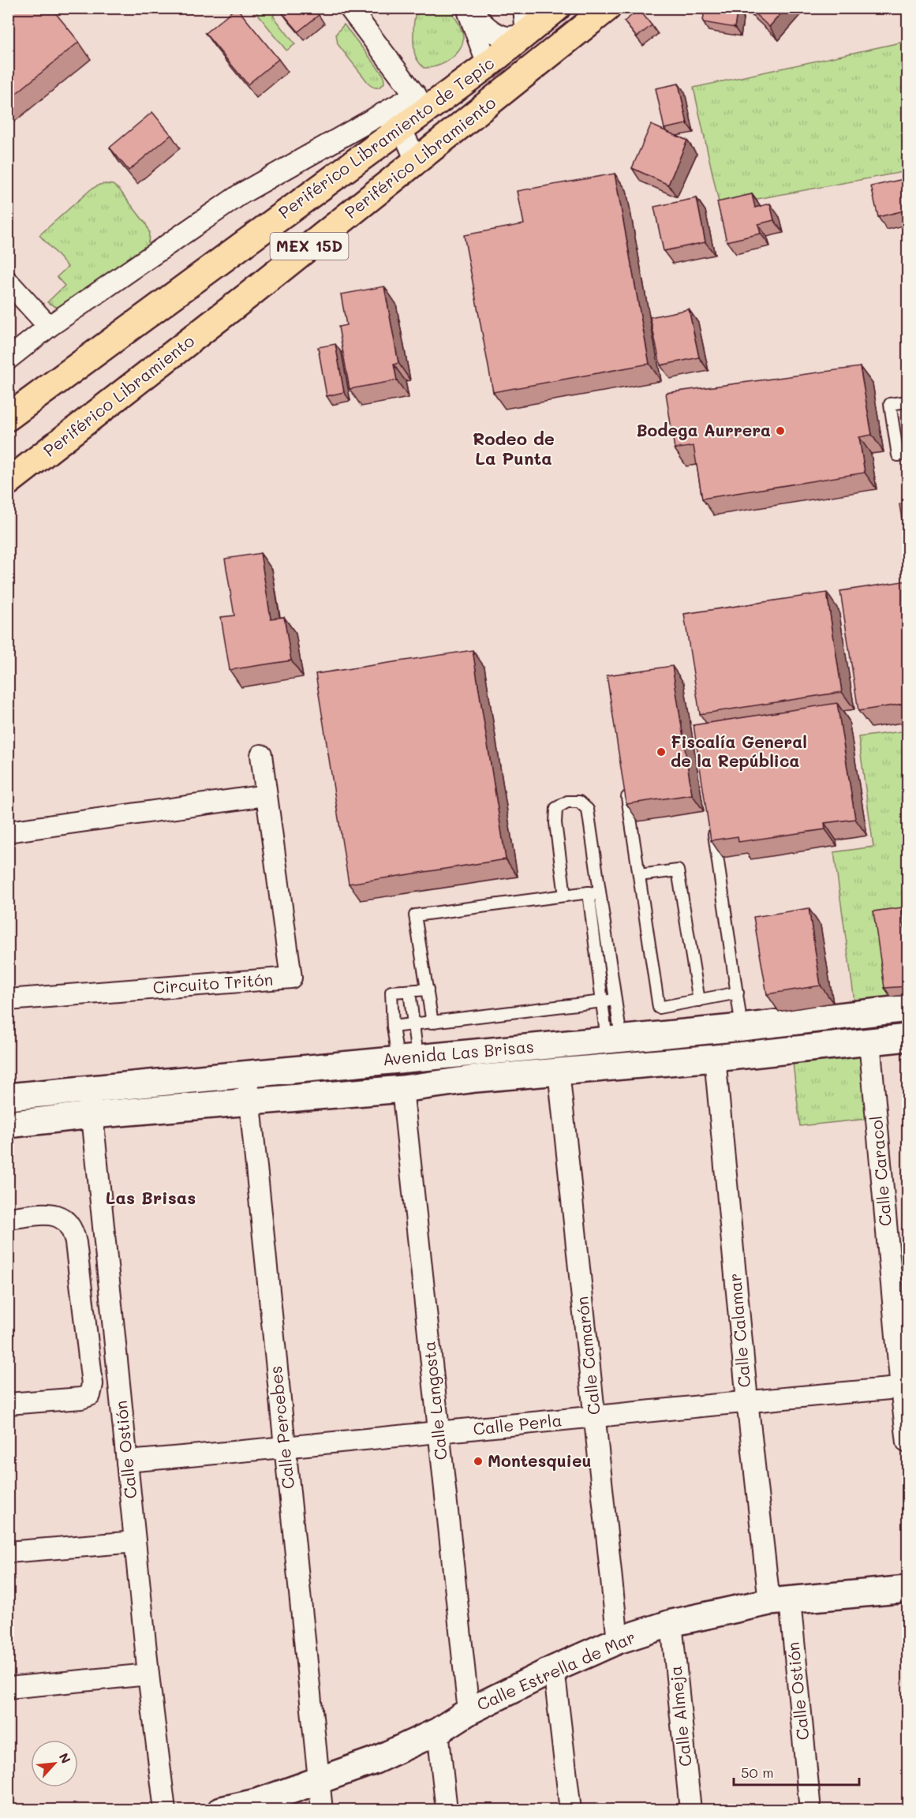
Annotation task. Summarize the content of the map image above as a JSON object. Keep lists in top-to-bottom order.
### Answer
{
  "streets": {
    "highway": ["Periférico Libramiento de Tepic", "Periférico Libramiento", "MEX 15D"],
    "street": [
      "Circuito Tritón",
      "Avenida Las Brisas",
      "Calle Caracol",
      "Calle Calamar",
      "Calle Camarón",
      "Calle Langosta",
      "Calle Perla",
      "Calle Percebes",
      "Calle Ostión",
      "Calle Estrella de Mar",
      "Calle Almeja"
    ]
  },
  "crossings": [
    ["Avenida Las Brisas", "Calle Caracol"],
    ["Avenida Las Brisas", "Calle Calamar"],
    ["Avenida Las Brisas", "Calle Camarón"],
    ["Avenida Las Brisas", "Calle Langosta"],
    ["Avenida Las Brisas", "Calle Percebes"],
    ["Avenida Las Brisas", "Calle Ostión"],
    ["Calle Caracol", "Calle Perla"],
    ["Calle Calamar", "Calle Perla"],
    ["Calle Calamar", "Calle Ostión"],
    ["Calle Calamar", "Calle Estrella de Mar"],
    ["Calle Camarón", "Calle Perla"],
    ["Calle Camarón", "Calle Estrella de Mar"],
    ["Calle Langosta", "Calle Perla"],
    ["Calle Langosta", "Calle Estrella de Mar"],
    ["Calle Perla", "Calle Percebes"],
    ["Calle Perla", "Calle Ostión"],
    ["Calle Percebes", "Calle Estrella de Mar"],
    ["Calle Ostión", "Calle Estrella de Mar"],
    ["Calle Estrella de Mar", "Calle Almeja"]
  ],
  "districts": ["Rodeo de La Punta", "Las Brisas"],
  "places": ["Bodega Aurrera", "Fiscalía General de la República", "Montesquieu"],
  "scale_bar": "50 m",
  "north": "top right"
}
